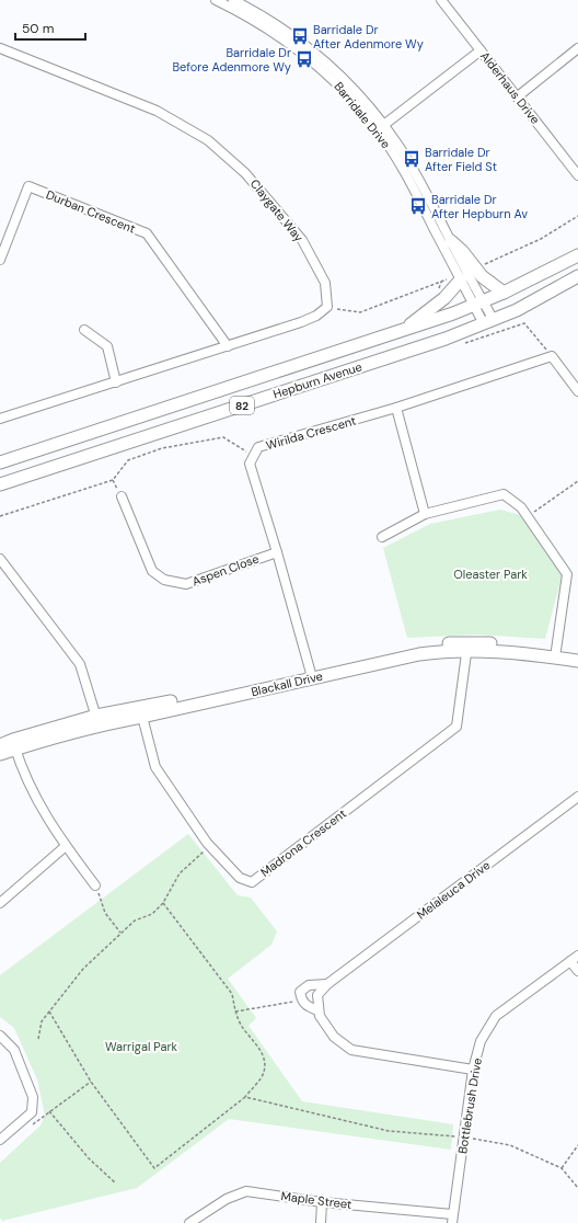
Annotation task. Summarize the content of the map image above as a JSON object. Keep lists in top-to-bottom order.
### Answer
{
  "streets": {
    "main road": ["Hepburn Avenue", "82", "Blackall Drive"],
    "street": [
      "Alderhaus Drive",
      "Barridale Drive",
      "Claygate Way",
      "Durban Crescent",
      "Wirilda Crescent",
      "Aspen Close",
      "Madrona Crescent",
      "Melaleuca Drive",
      "Bottlebrush Drive",
      "Maple Street"
    ]
  },
  "crossings": [
    ["Barridale Drive", "Hepburn Avenue"],
    ["Wirilda Crescent", "Aspen Close"],
    ["Wirilda Crescent", "Blackall Drive"],
    ["Blackall Drive", "Madrona Crescent"],
    ["Bottlebrush Drive", "Maple Street"]
  ],
  "parks": ["Oleaster Park", "Warrigal Park"],
  "places": {
    "bus stop": [
      "Barridale Dr After Adenmore Wy",
      "Barridale Dr Before Adenmore Wy",
      "Barridale Dr After Field St",
      "Barridale Dr After Hepburn Av"
    ]
  },
  "scale_bar": "50 m"
}
